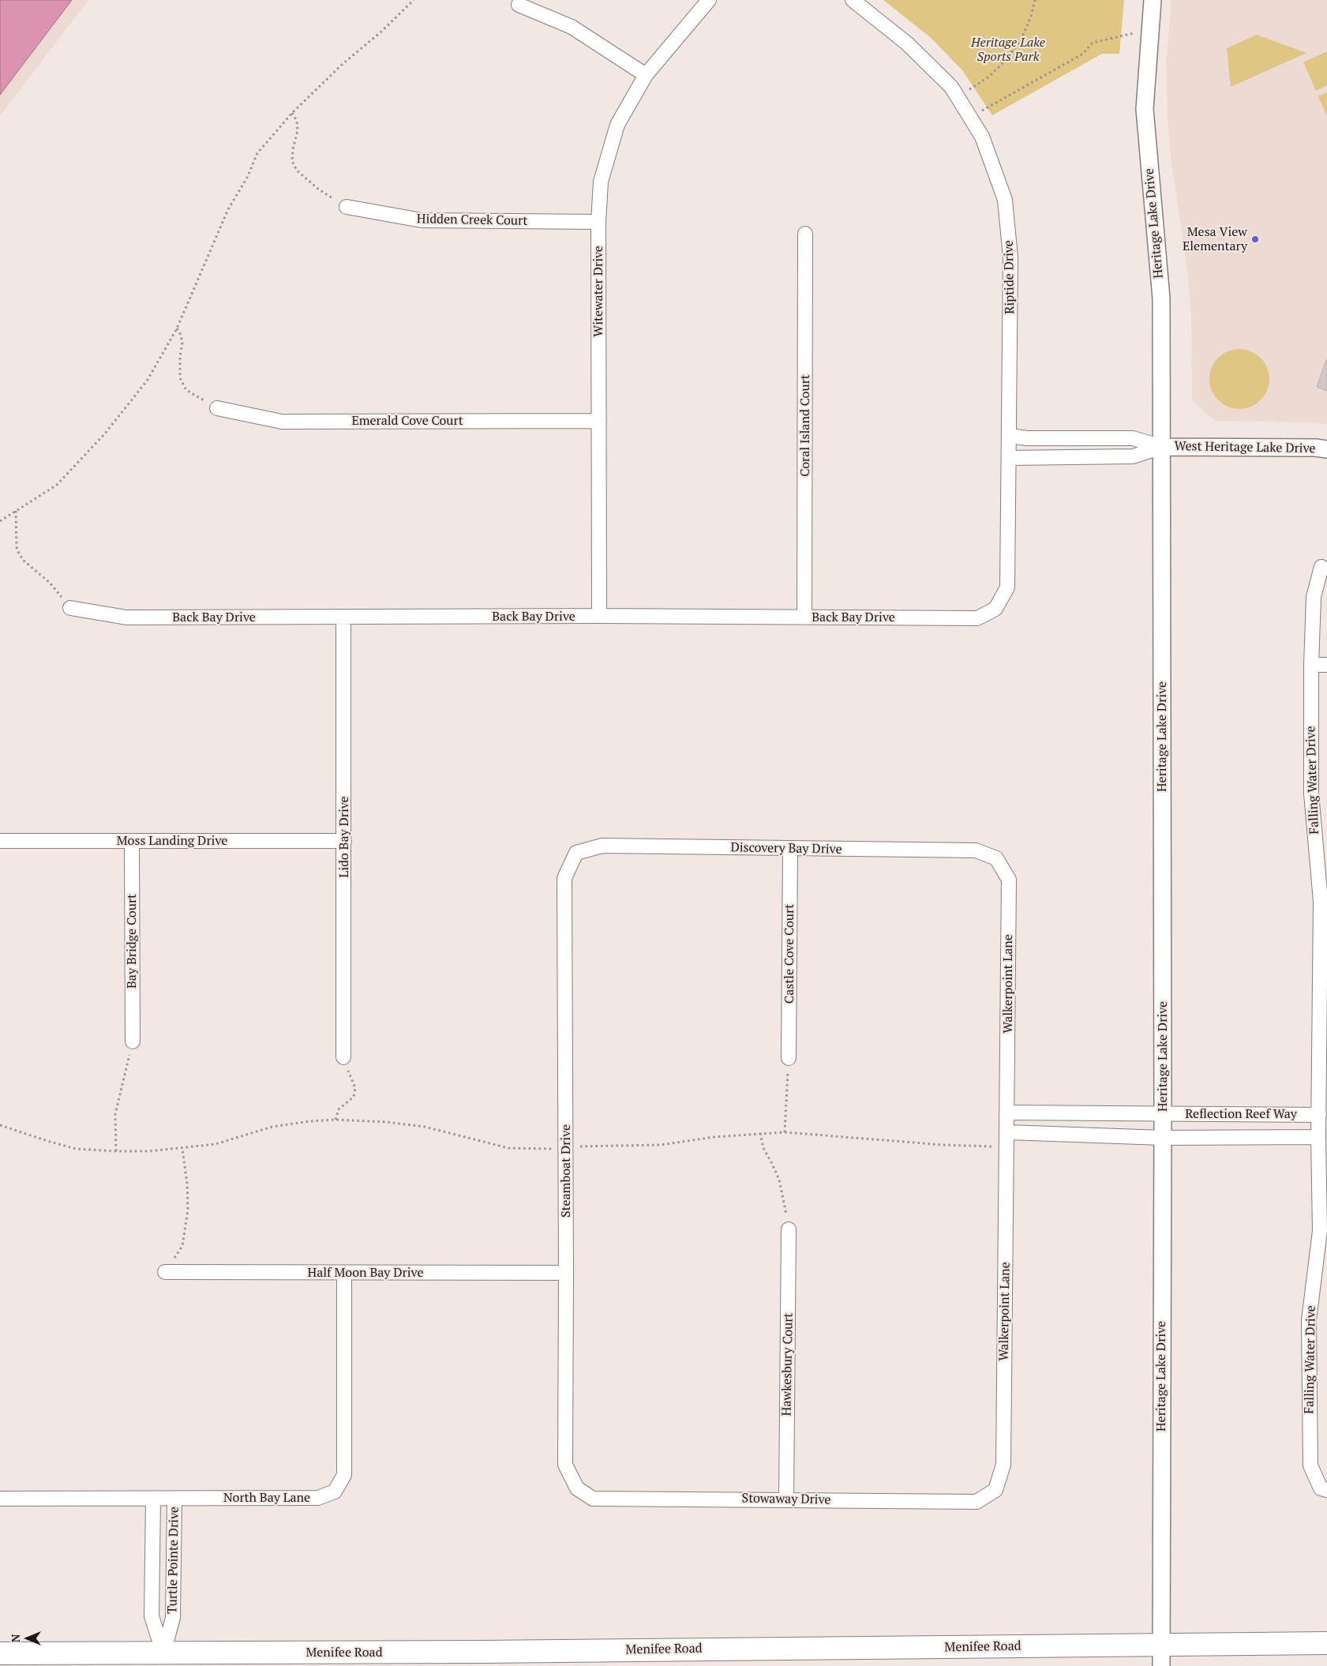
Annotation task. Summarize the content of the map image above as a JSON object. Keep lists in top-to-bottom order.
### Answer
{
  "streets": {
    "main road": ["Menifee Road"],
    "street": [
      "Hidden Creek Court",
      "Heritage Lake Drive",
      "Riptide Drive",
      "Witewater Drive",
      "Emerald Cove Court",
      "Coral Island Court",
      "West Heritage Lake Drive",
      "Back Bay Drive",
      "Falling Water Drive",
      "Lido Bay Drive",
      "Moss Landing Drive",
      "Discovery Bay Drive",
      "Bay Bridge Court",
      "Castle Cove Court",
      "Walkerpoint Lane",
      "Reflection Reef Way",
      "Steamboat Drive",
      "Half Moon Bay Drive",
      "Hawkesbury Court",
      "North Bay Lane",
      "Stowaway Drive",
      "Turtle Pointe Drive"
    ]
  },
  "crossings": [
    ["Hidden Creek Court", "Witewater Drive"],
    ["Heritage Lake Drive", "West Heritage Lake Drive"],
    ["Heritage Lake Drive", "Reflection Reef Way"],
    ["Heritage Lake Drive", "Menifee Road"],
    ["Riptide Drive", "Back Bay Drive"],
    ["Witewater Drive", "Emerald Cove Court"],
    ["Witewater Drive", "Back Bay Drive"],
    ["Coral Island Court", "Back Bay Drive"],
    ["Back Bay Drive", "Lido Bay Drive"],
    ["Falling Water Drive", "Reflection Reef Way"],
    ["Lido Bay Drive", "Moss Landing Drive"],
    ["Moss Landing Drive", "Bay Bridge Court"],
    ["Discovery Bay Drive", "Castle Cove Court"],
    ["Discovery Bay Drive", "Walkerpoint Lane"],
    ["Discovery Bay Drive", "Steamboat Drive"],
    ["Walkerpoint Lane", "Stowaway Drive"],
    ["Steamboat Drive", "Half Moon Bay Drive"],
    ["Steamboat Drive", "Stowaway Drive"],
    ["Half Moon Bay Drive", "North Bay Lane"],
    ["Hawkesbury Court", "Stowaway Drive"],
    ["North Bay Lane", "Turtle Pointe Drive"],
    ["Turtle Pointe Drive", "Menifee Road"]
  ],
  "parks": ["Heritage Lake Sports Park"],
  "places": ["Mesa View Elementary"],
  "north": "left"
}
